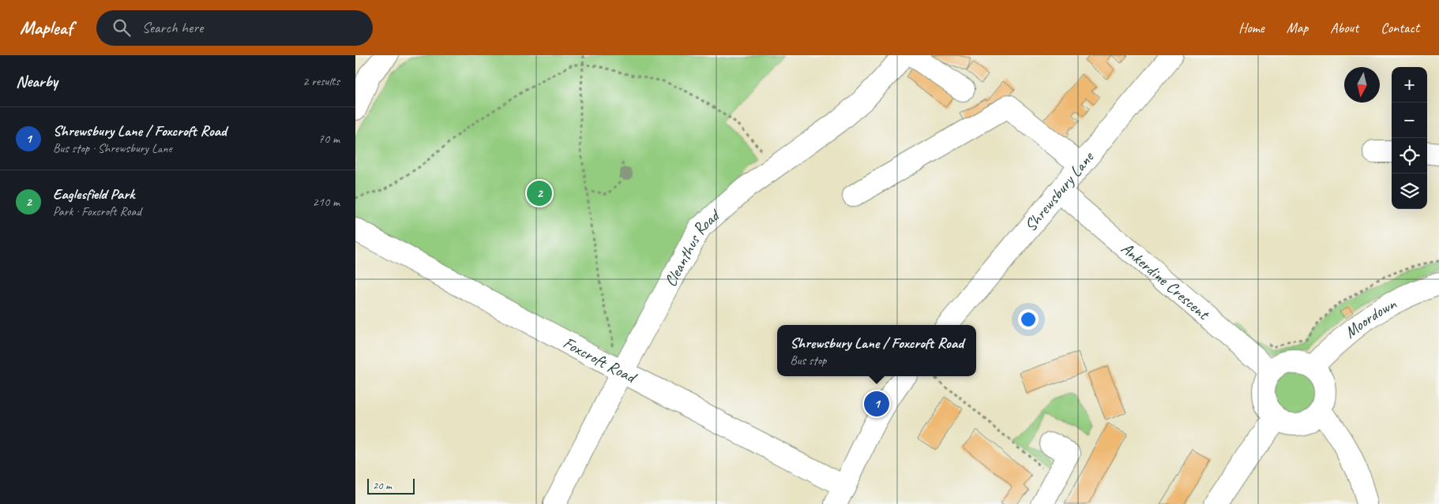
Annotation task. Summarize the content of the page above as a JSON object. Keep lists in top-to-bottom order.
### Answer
{
  "streets": {
    "street": [
      "Shrewsbury Lane",
      "Cleanthus Road",
      "Ankerdine Crescent",
      "Moordown",
      "Foxcroft Road"
    ]
  },
  "crossings": [
    ["Shrewsbury Lane", "Ankerdine Crescent"],
    ["Cleanthus Road", "Foxcroft Road"],
    ["Ankerdine Crescent", "Moordown"]
  ],
  "scale_bar": "20 m",
  "north": "bottom",
  "page": {
    "header": "Mapleaf",
    "search": "Search here",
    "nav": [
      "Home",
      "Map",
      "About",
      "Contact"
    ],
    "heading": ["Nearby", "2 results"],
    "map_buttons": ["+", "−"],
    "list": [
      {
        "mark": "1",
        "name": "Shrewsbury Lane / Foxcroft Road",
        "note": "Bus stop · Shrewsbury Lane",
        "value": "70 m"
      },
      {
        "mark": "2",
        "name": "Eaglesfield Park",
        "note": "Park · Foxcroft Road",
        "value": "210 m"
      }
    ],
    "pins": ["2", "1"],
    "popup": ["Shrewsbury Lane / Foxcroft Road", "Bus stop"],
    "scale": "20 m"
  }
}
